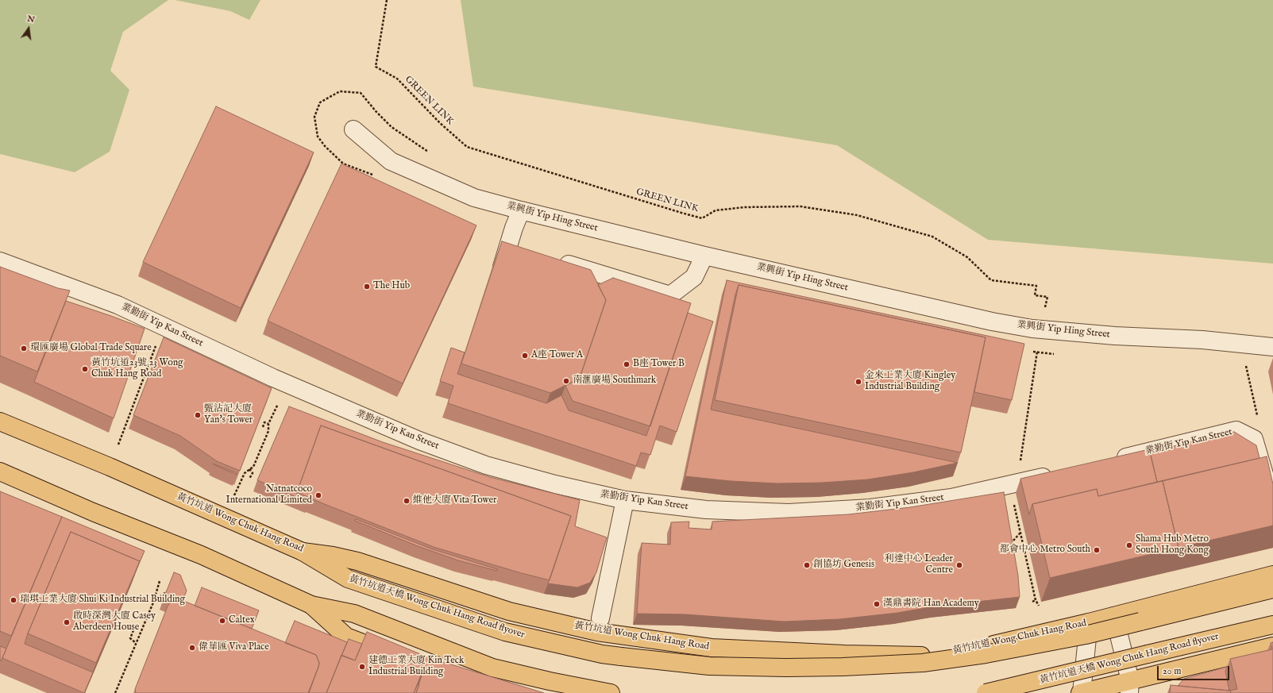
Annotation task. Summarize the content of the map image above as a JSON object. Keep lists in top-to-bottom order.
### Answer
{
  "streets": {
    "main road": ["黃竹坑道 Wong Chuk Hang Road", "黃竹坑道天橋 Wong Chuk Hang Road flyover"],
    "street": ["業興街 Yip Hing Street", "業勤街 Yip Kan Street"],
    "path": ["GREEN LINK"]
  },
  "crossings": [
    ["黃竹坑道 Wong Chuk Hang Road", "黃竹坑道天橋 Wong Chuk Hang Road flyover"]
  ],
  "places": [
    "The Hub",
    "環匯廣場 Global Trade Square",
    "A座 Tower A",
    "B座 Tower B",
    "黃竹坑道23號 23 Wong Chuk Hang Road",
    "南滙廣場 Southmark",
    "金來工業大廈 Kingley Industrial Building",
    "甄沾記大廈 Yan's Tower",
    "Natnatcoco International Limited",
    "維他大廈 Vita Tower",
    "Shama Hub Metro South Hong Kong",
    "都會中心 Metro South",
    "創協坊 Genesis",
    "利達中心 Leader Centre",
    "瑞琪工業大廈 Shui Ki Industrial Building",
    "漢鼎書院 Han Academy",
    "Caltex",
    "啟時深灣大廈 Casey Aberdeen House",
    "偉華匯 Viva Place",
    "建德工業大廈 Kin Teck Industrial Building"
  ],
  "scale_bar": "20 m",
  "north": "top"
}
